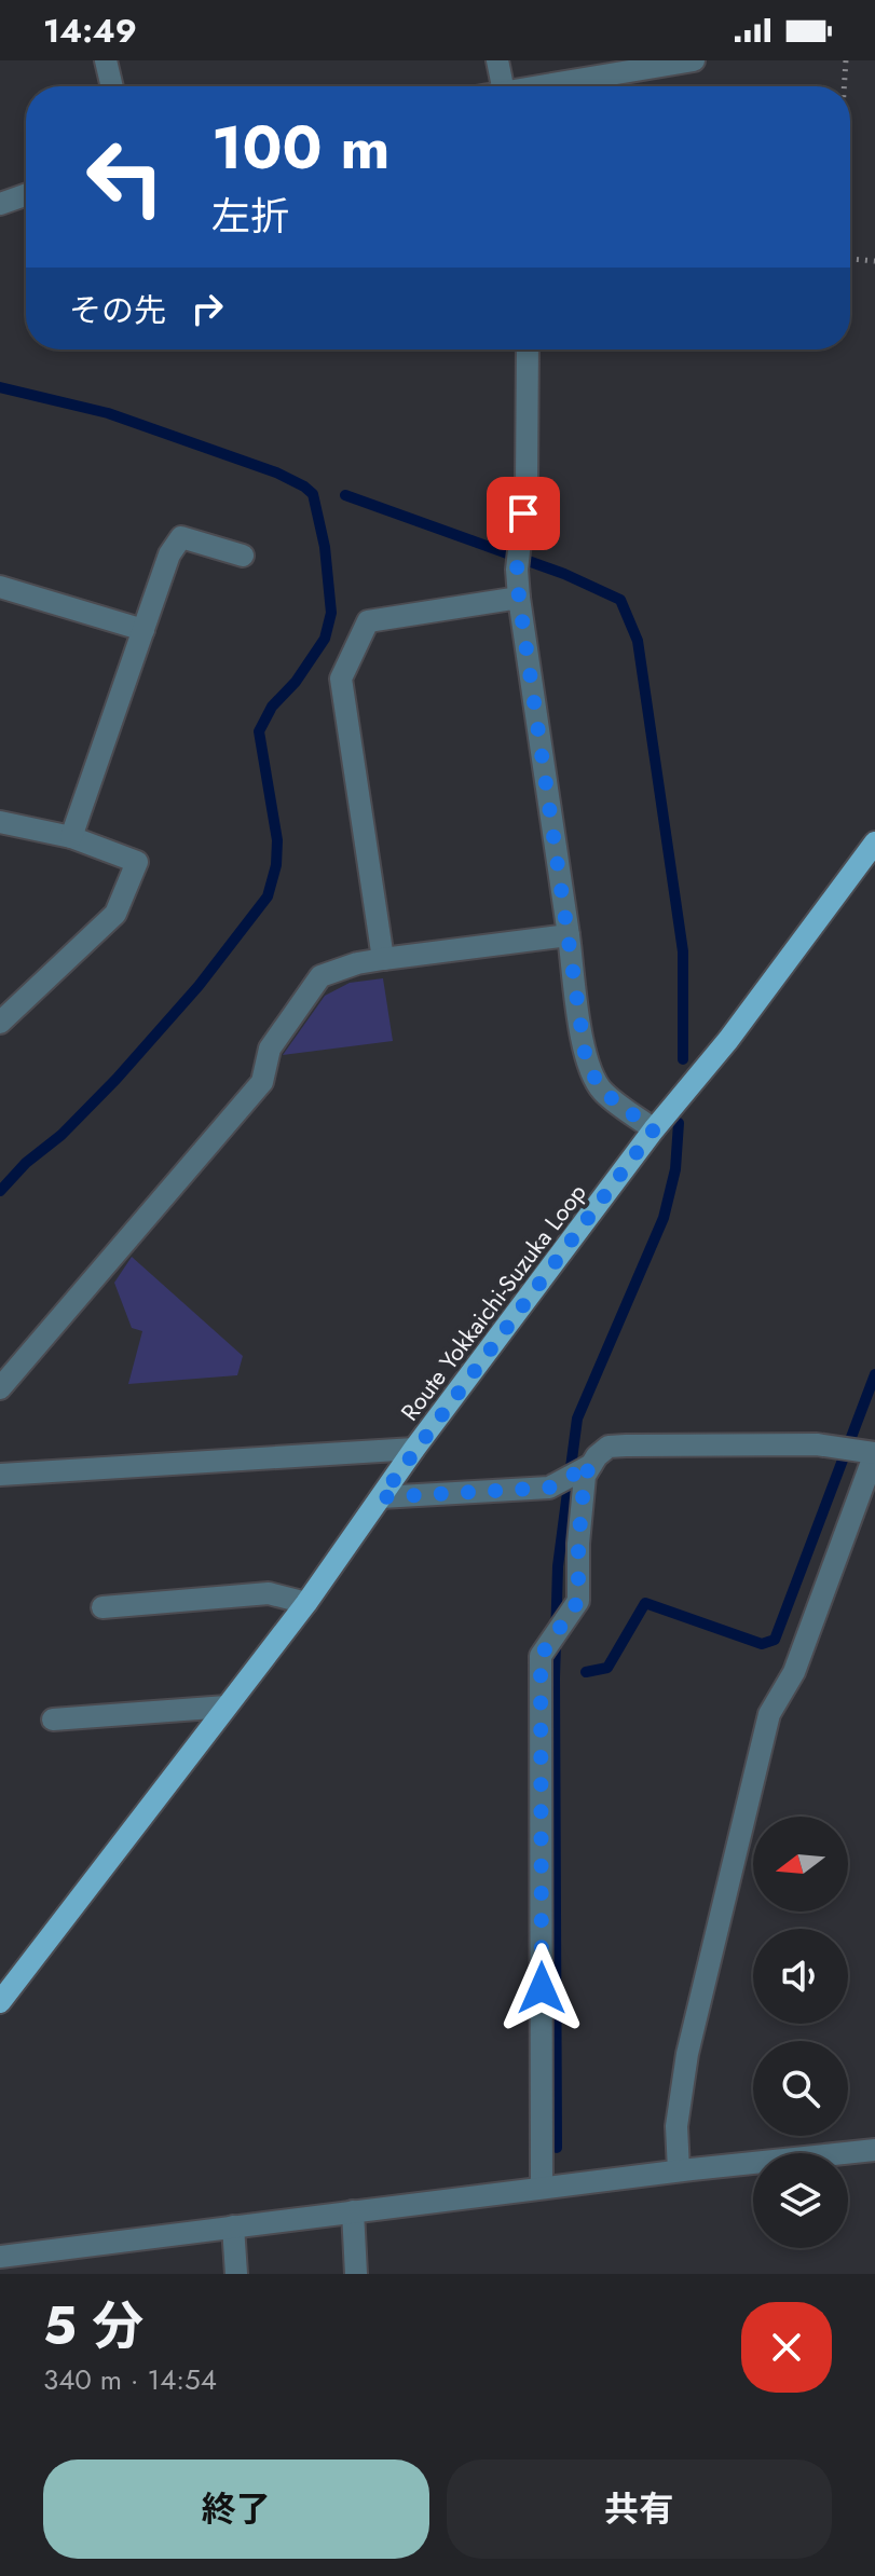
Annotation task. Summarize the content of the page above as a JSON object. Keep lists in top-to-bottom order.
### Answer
{
  "streets": {
    "main road": ["Route Yokkaichi-Suzuka Loop"]
  },
  "north": "left",
  "page": {
    "status": "14:49",
    "turn": ["100 m", "左折"],
    "then": "その先",
    "heading": ["5 分", "340 m · 14:54"],
    "buttons": ["終了", "共有"]
  }
}
